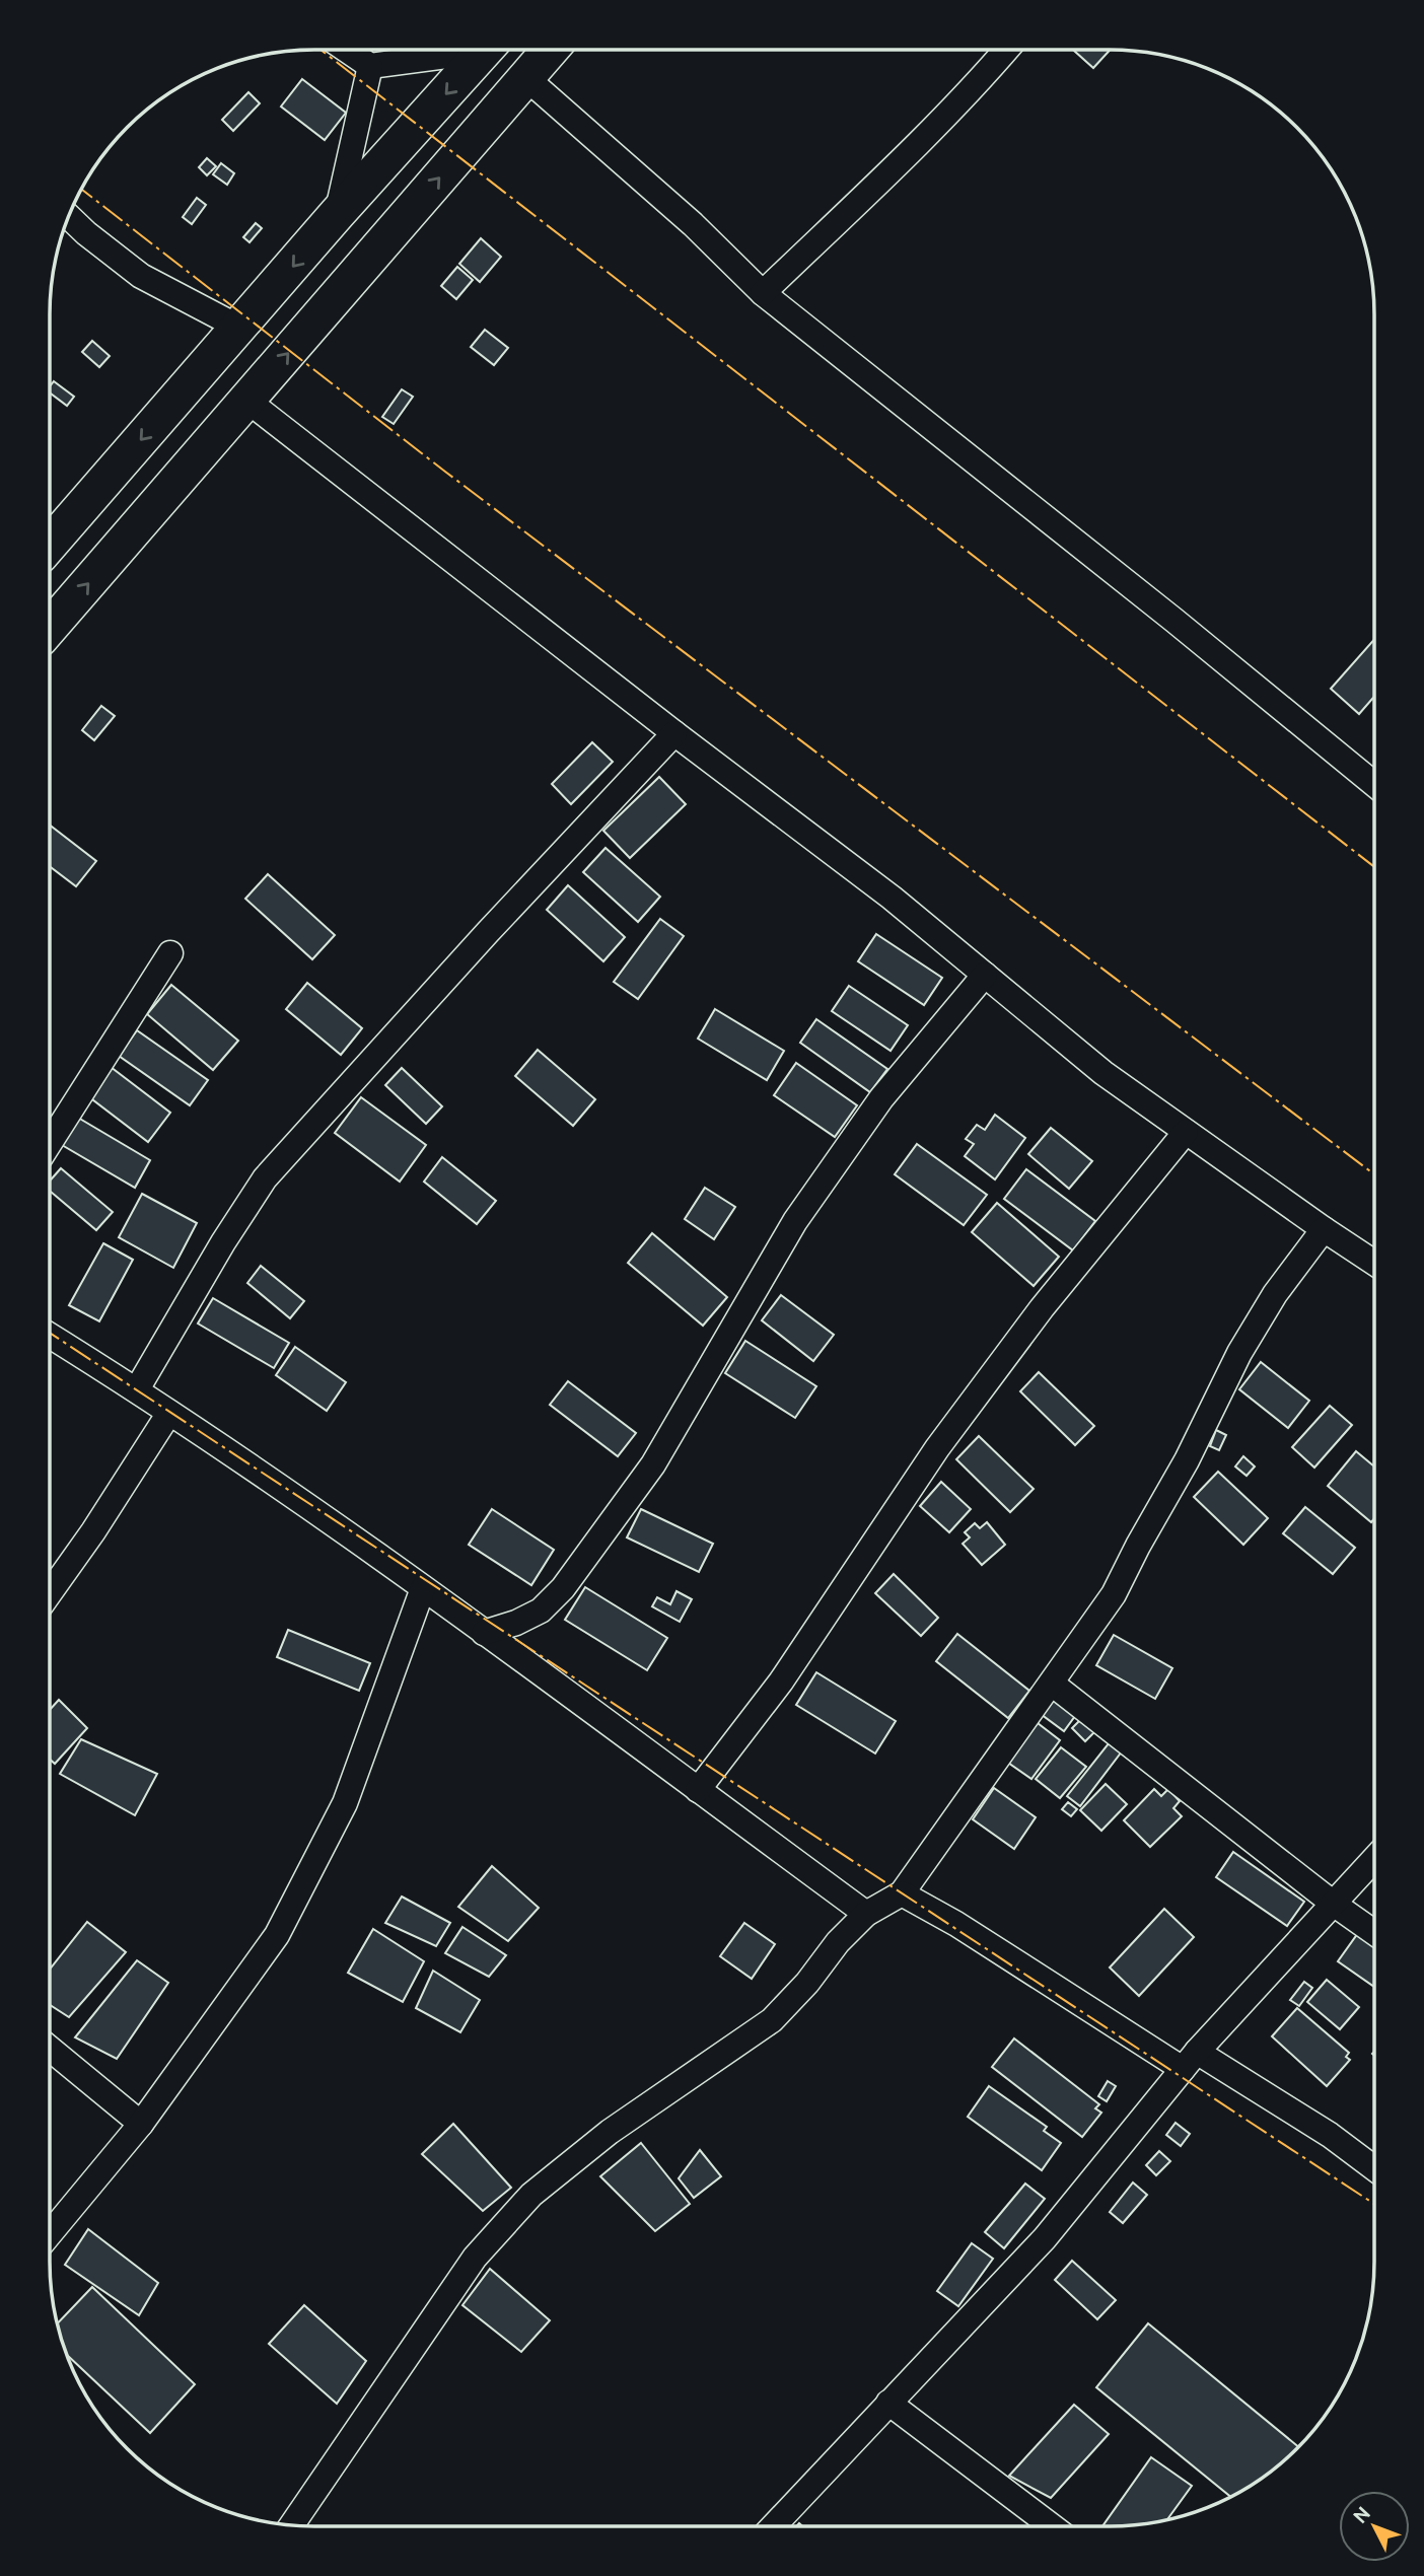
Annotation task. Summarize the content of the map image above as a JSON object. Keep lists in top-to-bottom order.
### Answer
{
  "north": "top left"
}
